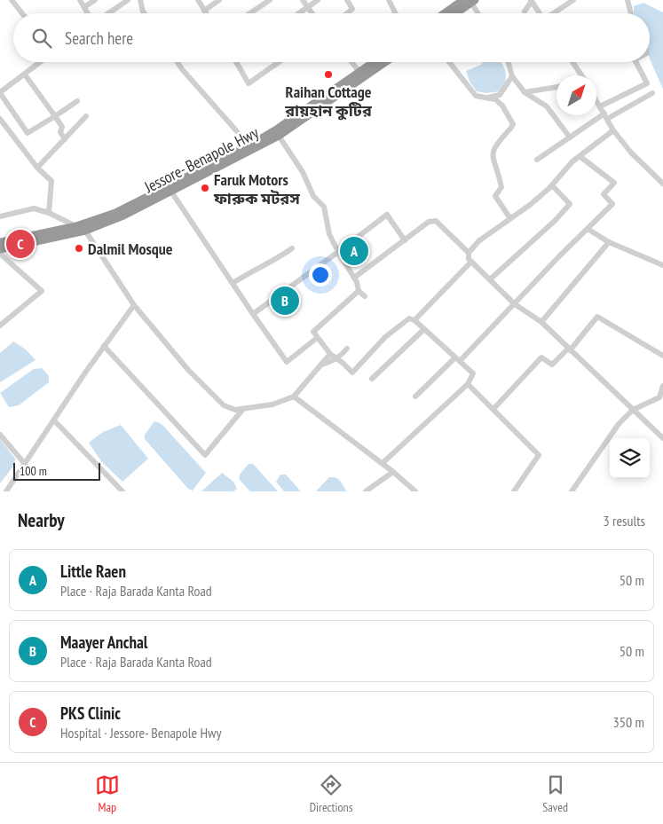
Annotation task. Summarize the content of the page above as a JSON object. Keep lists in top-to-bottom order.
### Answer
{
  "streets": {
    "highway": ["Jessore- Benapole Hwy"]
  },
  "places": ["Raihan Cottage রায়হান কুটির", "Faruk Motors ফারুক মটরস", "Dalmil Mosque"],
  "scale_bar": "100 m",
  "north": "top right",
  "page": {
    "search": "Search here",
    "pins": ["C", "A", "B"],
    "scale": "100 m",
    "heading": ["Nearby", "3 results"],
    "list": [
      {
        "mark": "A",
        "name": "Little Raen",
        "note": "Place · Raja Barada Kanta Road",
        "value": "50 m"
      },
      {
        "mark": "B",
        "name": "Maayer Anchal",
        "note": "Place · Raja Barada Kanta Road",
        "value": "50 m"
      },
      {
        "mark": "C",
        "name": "PKS Clinic",
        "note": "Hospital · Jessore- Benapole Hwy",
        "value": "350 m"
      }
    ],
    "nav": ["Map", "Directions", "Saved"]
  }
}
